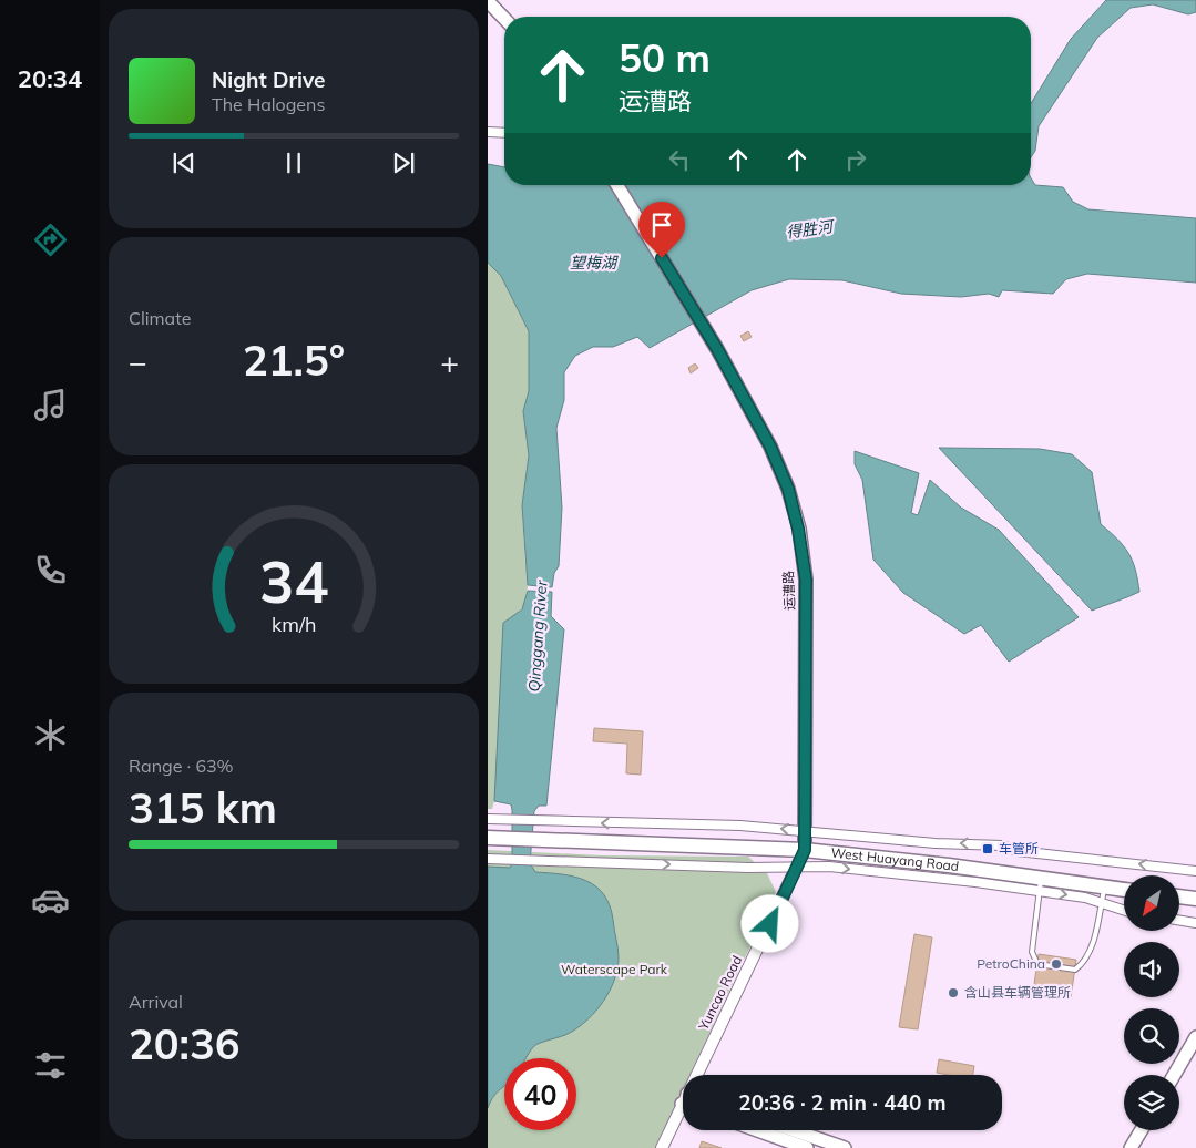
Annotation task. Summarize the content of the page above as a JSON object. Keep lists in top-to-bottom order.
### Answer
{
  "streets": {
    "main road": ["运漕路", "West Huayang Road"],
    "street": ["Yuncao Road"]
  },
  "crossings": [
    ["运漕路", "West Huayang Road"],
    ["运漕路", "Yuncao Road"],
    ["West Huayang Road", "Yuncao Road"]
  ],
  "water": ["得胜河", "望梅湖", "Qinggang River"],
  "parks": ["Waterscape Park"],
  "places": {
    "transit": ["车管所"],
    "other": ["PetroChina", "含山县车辆管理所"]
  },
  "north": "bottom left",
  "page": {
    "tabs": "20:34",
    "turn": ["50 m", "运漕路"],
    "song": ["Night Drive", "The Halogens"],
    "tile": [
      "Climate",
      ["Range · 63%", "315 km"],
      ["Arrival", "20:36"]
    ],
    "heat": ["−", "21.5°", "+"],
    "limit": "40",
    "trip": "20:36 · 2 min · 440 m",
    "gauge": ["34", "km/h"]
  }
}
